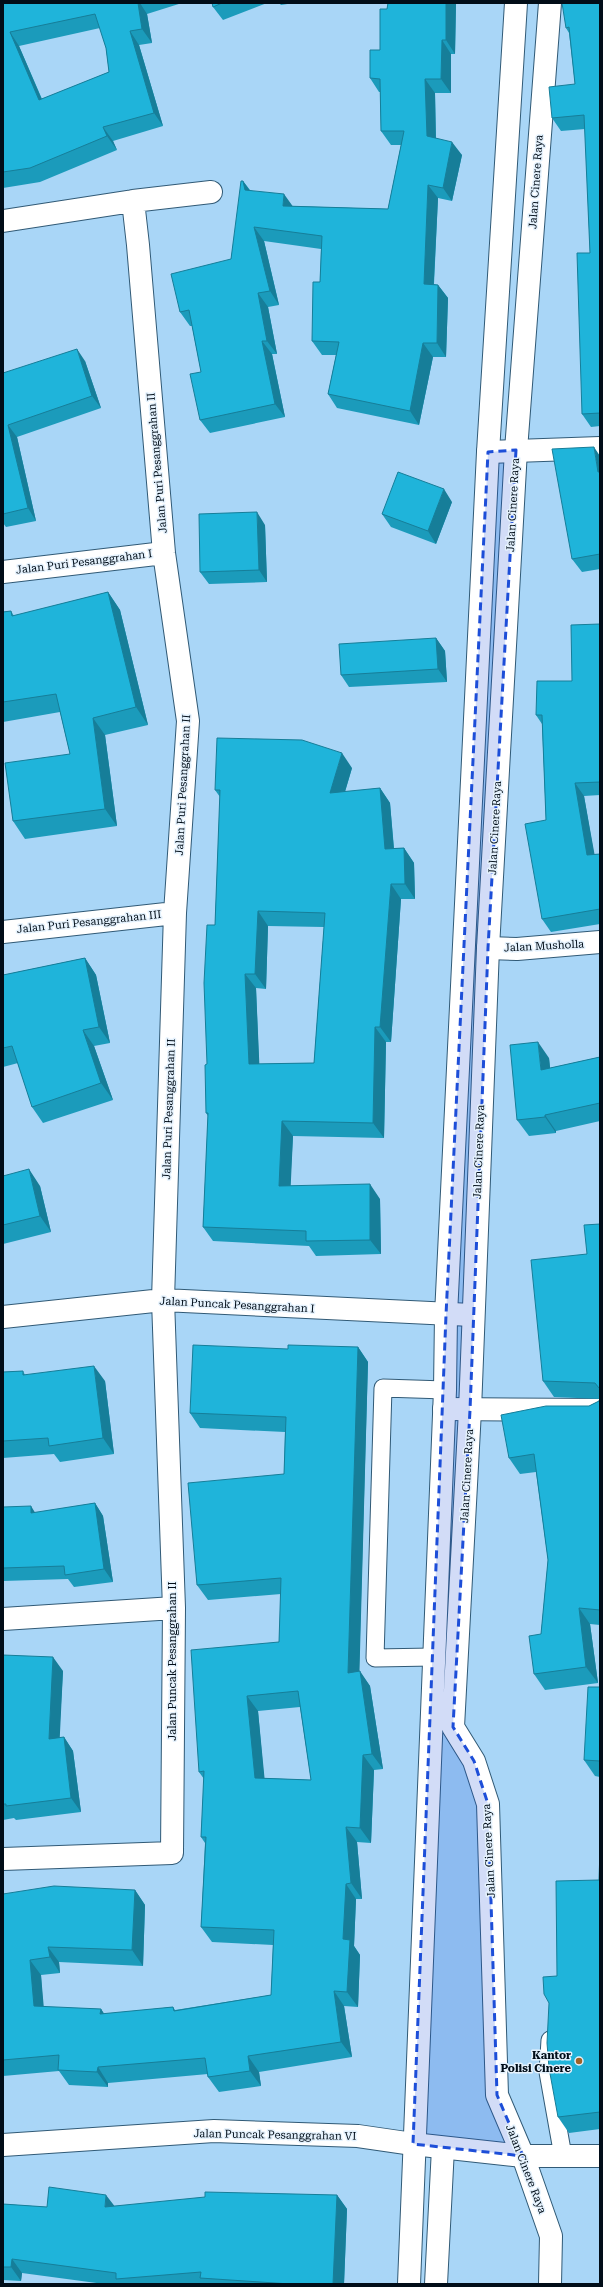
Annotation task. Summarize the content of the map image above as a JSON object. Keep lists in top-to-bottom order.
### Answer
{
  "streets": {
    "main road": [
      "Jalan Cinere Raya",
      "Jalan Puri Pesanggrahan II",
      "Jalan Puri Pesanggrahan I",
      "Jalan Puri Pesanggrahan III",
      "Jalan Musholla",
      "Jalan Puncak Pesanggrahan I",
      "Jalan Puncak Pesanggrahan II",
      "Jalan Puncak Pesanggrahan VI"
    ]
  },
  "crossings": [
    ["Jalan Cinere Raya", "Jalan Musholla"],
    ["Jalan Cinere Raya", "Jalan Puncak Pesanggrahan I"],
    ["Jalan Cinere Raya", "Jalan Puncak Pesanggrahan VI"],
    ["Jalan Puri Pesanggrahan II", "Jalan Puri Pesanggrahan I"],
    ["Jalan Puri Pesanggrahan II", "Jalan Puri Pesanggrahan III"],
    ["Jalan Puri Pesanggrahan II", "Jalan Puncak Pesanggrahan I"],
    ["Jalan Puri Pesanggrahan II", "Jalan Puncak Pesanggrahan II"],
    ["Jalan Puncak Pesanggrahan I", "Jalan Puncak Pesanggrahan II"]
  ],
  "places": ["Kantor Polisi Cinere"]
}
